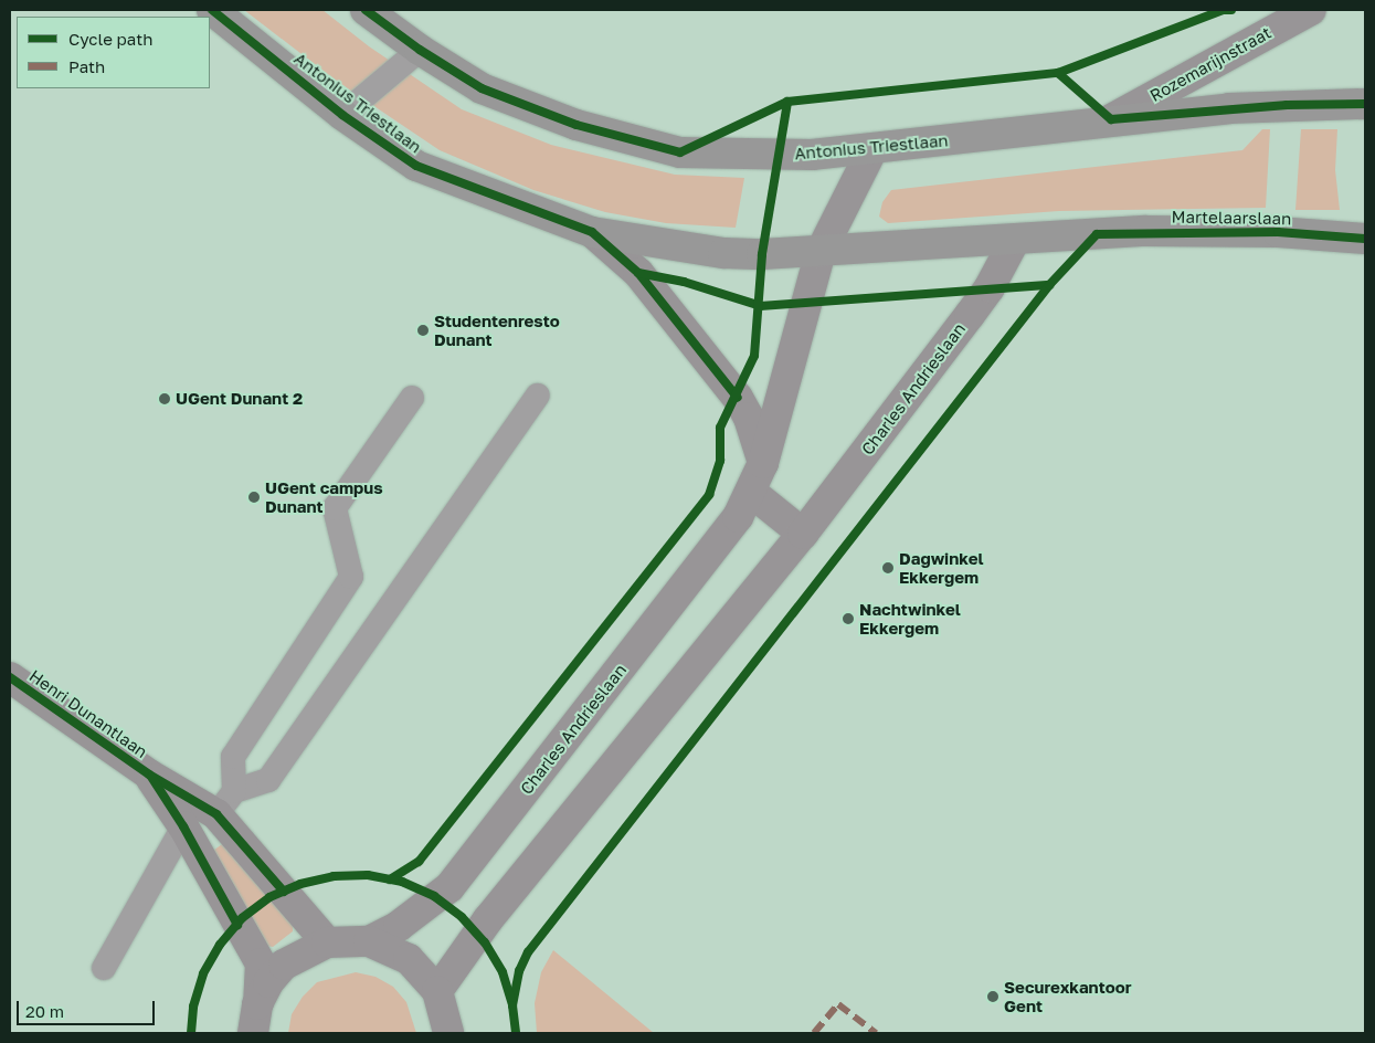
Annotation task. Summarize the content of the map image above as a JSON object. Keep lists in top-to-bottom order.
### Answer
{
  "streets": {
    "main road": ["Antonius Triestlaan", "Martelaarslaan"],
    "street": ["Rozemarijnstraat", "Charles Andrieslaan", "Henri Dunantlaan"]
  },
  "crossings": [
    ["Rozemarijnstraat", "Antonius Triestlaan"],
    ["Antonius Triestlaan", "Martelaarslaan"],
    ["Antonius Triestlaan", "Charles Andrieslaan"],
    ["Martelaarslaan", "Charles Andrieslaan"],
    ["Charles Andrieslaan", "Henri Dunantlaan"]
  ],
  "places": [
    "Studentenresto Dunant",
    "UGent Dunant 2",
    "UGent campus Dunant",
    "Dagwinkel Ekkergem",
    "Nachtwinkel Ekkergem",
    "Securexkantoor Gent"
  ],
  "legend": ["Cycle path", "Path"],
  "scale_bar": "20 m"
}
